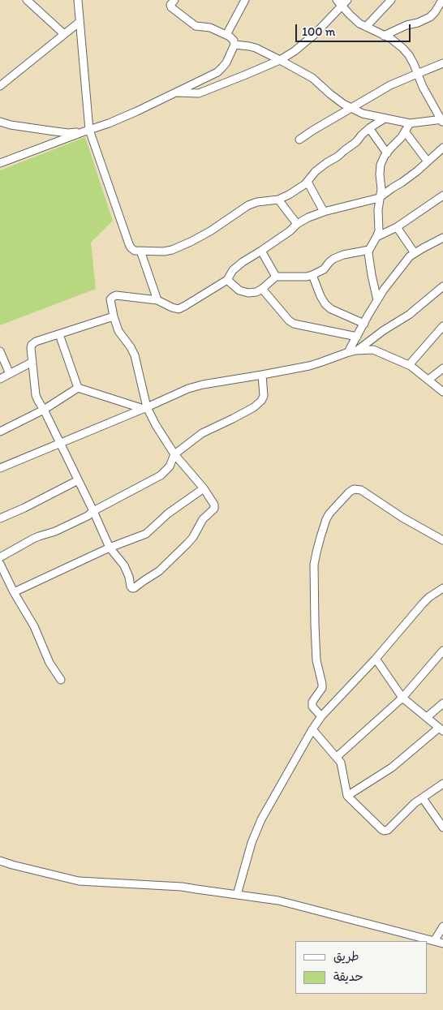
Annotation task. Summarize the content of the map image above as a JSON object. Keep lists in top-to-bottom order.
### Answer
{
  "legend": ["طريق", "حديقة"],
  "scale_bar": "100 m"
}
